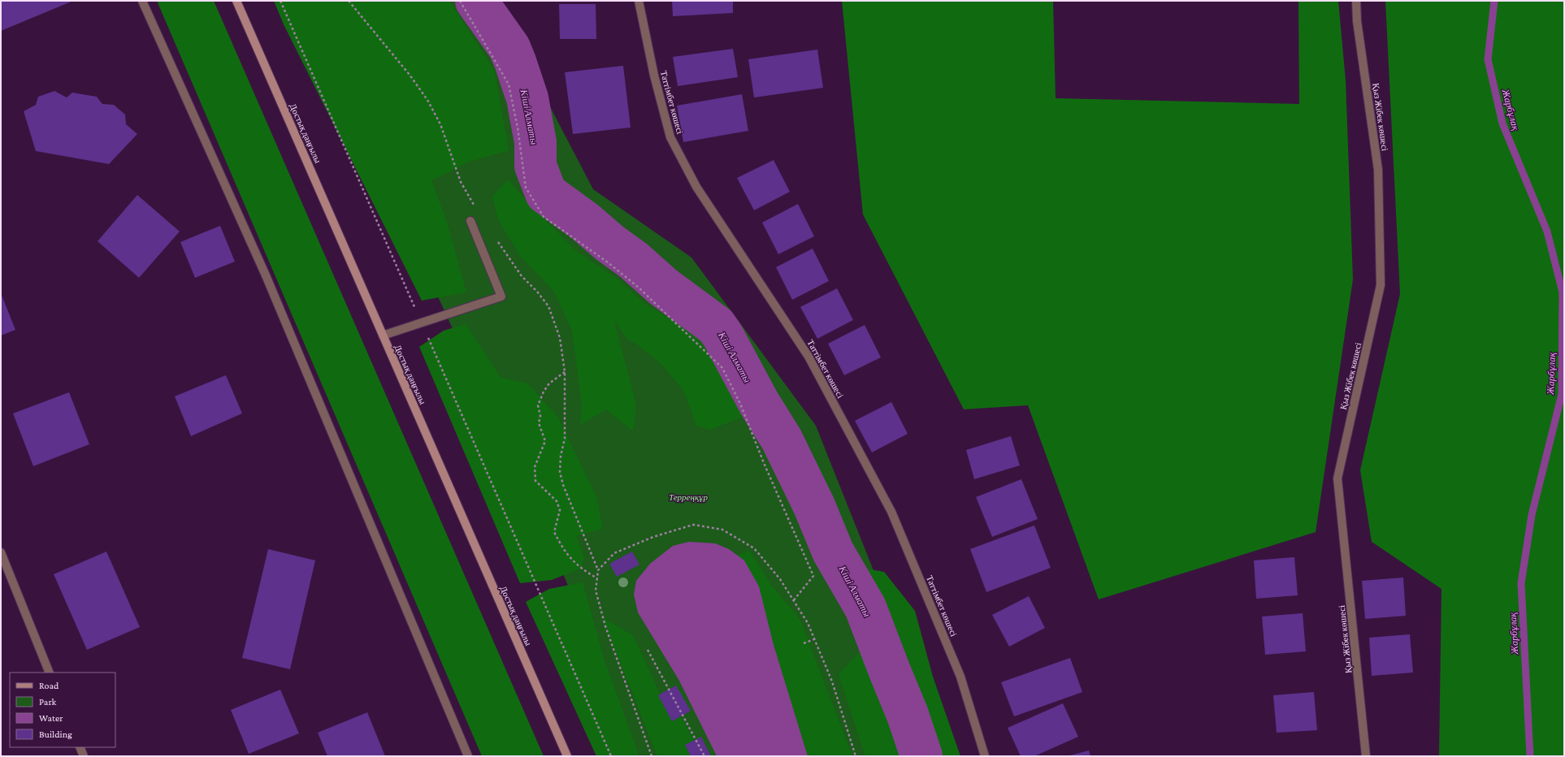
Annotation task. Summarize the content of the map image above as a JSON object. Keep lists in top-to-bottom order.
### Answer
{
  "streets": {
    "main road": ["Достық даңғылы"],
    "street": ["Таттімбет көшесі", "Қыз Жібек көшесі"]
  },
  "water": ["Жарбұлақ", "Кіші Алматы"],
  "parks": ["Терреңқұр"],
  "legend": [
    "Road",
    "Park",
    "Water",
    "Building"
  ]
}
